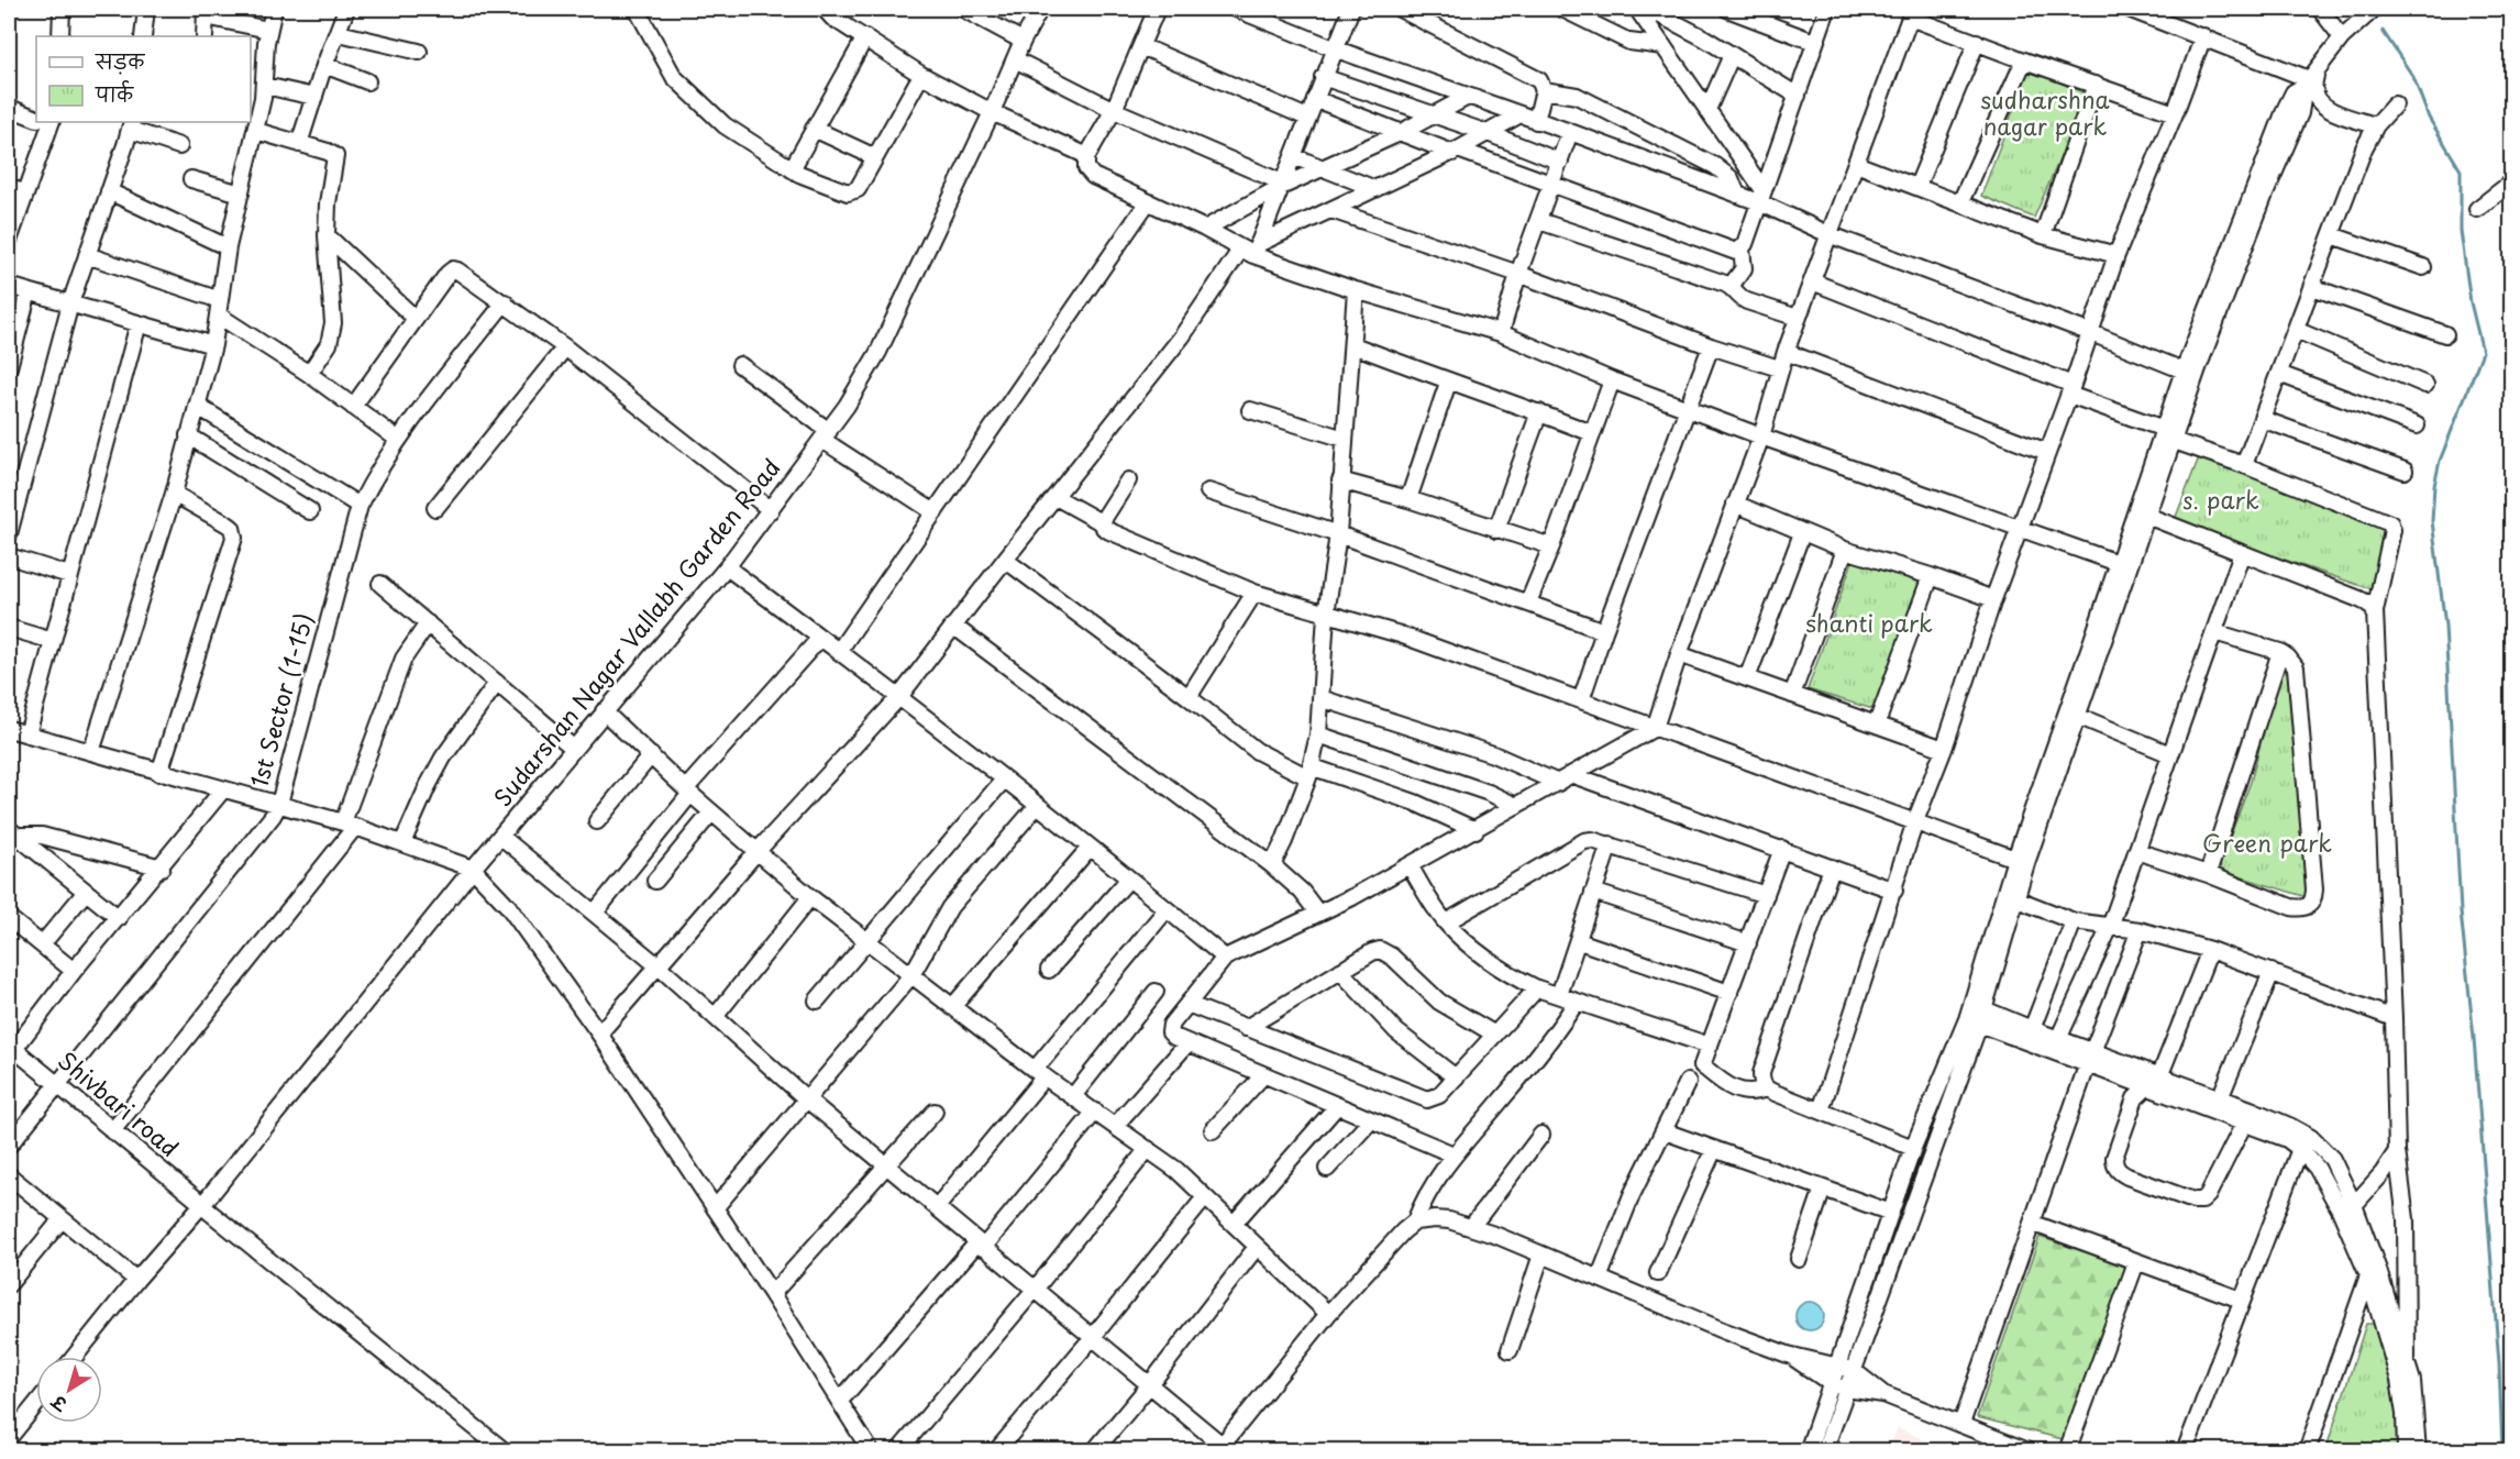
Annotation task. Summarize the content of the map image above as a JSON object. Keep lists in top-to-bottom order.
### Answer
{
  "streets": {
    "street": ["Sudarshan Nagar Vallabh Garden Road", "1st Sector (1-15)", "Shivbari road"]
  },
  "crossings": [
    ["Sudarshan Nagar Vallabh Garden Road", "Shivbari road"],
    ["1st Sector (1-15)", "Shivbari road"]
  ],
  "parks": [
    "sudharshna nagar park",
    "s. park",
    "shanti park",
    "Green park"
  ],
  "legend": ["सड़क", "पार्क"],
  "north": "bottom left"
}
